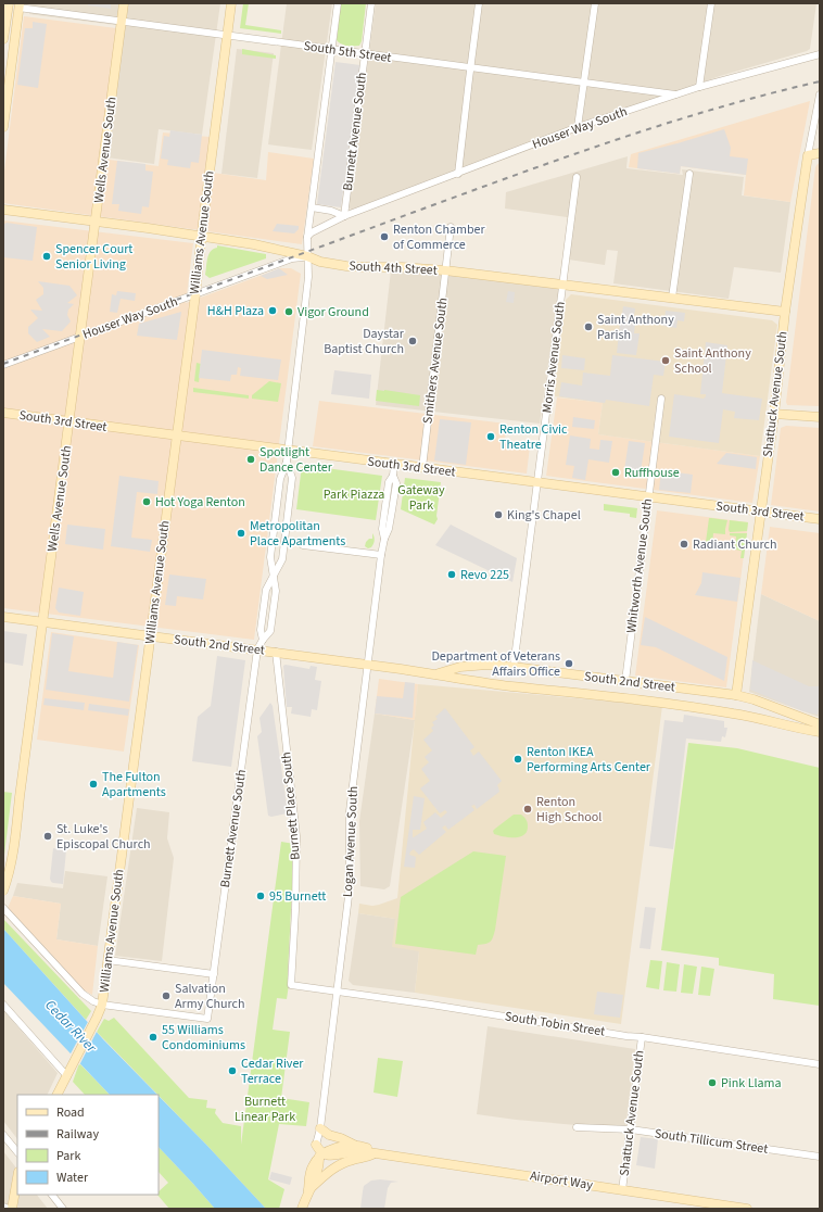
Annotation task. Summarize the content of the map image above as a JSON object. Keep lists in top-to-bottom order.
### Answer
{
  "streets": {
    "street": [
      "South 5th Street",
      "Houser Way South",
      "Burnett Avenue South",
      "Wells Avenue South",
      "Williams Avenue South",
      "South 4th Street",
      "Morris Avenue South",
      "Smithers Avenue South",
      "Shattuck Avenue South",
      "South 3rd Street",
      "Whitworth Avenue South",
      "South 2nd Street",
      "Burnett Place South",
      "Logan Avenue South",
      "South Tobin Street",
      "South Tillicum Street",
      "Airport Way"
    ]
  },
  "crossings": [
    ["South 5th Street", "Houser Way South"],
    ["South 5th Street", "Burnett Avenue South"],
    ["South 5th Street", "Wells Avenue South"],
    ["South 5th Street", "Williams Avenue South"],
    ["Houser Way South", "Burnett Avenue South"],
    ["Houser Way South", "Wells Avenue South"],
    ["Houser Way South", "Williams Avenue South"],
    ["Houser Way South", "South 4th Street"],
    ["Burnett Avenue South", "Williams Avenue South"],
    ["Burnett Avenue South", "South 4th Street"],
    ["Burnett Avenue South", "South 3rd Street"],
    ["Burnett Avenue South", "South 2nd Street"],
    ["Wells Avenue South", "South 4th Street"],
    ["Wells Avenue South", "South 3rd Street"],
    ["Wells Avenue South", "South 2nd Street"],
    ["Williams Avenue South", "South 4th Street"],
    ["Williams Avenue South", "South 3rd Street"],
    ["Williams Avenue South", "South 2nd Street"],
    ["South 4th Street", "Morris Avenue South"],
    ["South 4th Street", "Smithers Avenue South"],
    ["South 4th Street", "Shattuck Avenue South"],
    ["Morris Avenue South", "South 3rd Street"],
    ["Morris Avenue South", "South 2nd Street"],
    ["Smithers Avenue South", "South 3rd Street"],
    ["Shattuck Avenue South", "South 3rd Street"],
    ["Shattuck Avenue South", "South 2nd Street"],
    ["Shattuck Avenue South", "South Tobin Street"],
    ["Shattuck Avenue South", "South Tillicum Street"],
    ["Shattuck Avenue South", "Airport Way"],
    ["South 3rd Street", "Whitworth Avenue South"],
    ["South 3rd Street", "Logan Avenue South"],
    ["Whitworth Avenue South", "South 2nd Street"],
    ["South 2nd Street", "Burnett Place South"],
    ["South 2nd Street", "Logan Avenue South"],
    ["Burnett Place South", "South Tobin Street"],
    ["Logan Avenue South", "South Tobin Street"]
  ],
  "water": ["Cedar River"],
  "parks": ["Gateway Park", "Park Piazza", "Burnett Linear Park"],
  "places": [
    "Renton Chamber of Commerce",
    "Spencer Court Senior Living",
    "H&H Plaza",
    "Vigor Ground",
    "Saint Anthony Parish",
    "Daystar Baptist Church",
    "Saint Anthony School",
    "Renton Civic Theatre",
    "Spotlight Dance Center",
    "Ruffhouse",
    "Hot Yoga Renton",
    "King's Chapel",
    "Metropolitan Place Apartments",
    "Radiant Church",
    "Revo 225",
    "Department of Veterans Affairs Office",
    "Renton IKEA Performing Arts Center",
    "The Fulton Apartments",
    "Renton High School",
    "St. Luke's Episcopal Church",
    "95 Burnett",
    "Salvation Army Church",
    "55 Williams Condominiums",
    "Cedar River Terrace",
    "Pink Llama"
  ],
  "legend": [
    "Road",
    "Railway",
    "Park",
    "Water"
  ]
}
